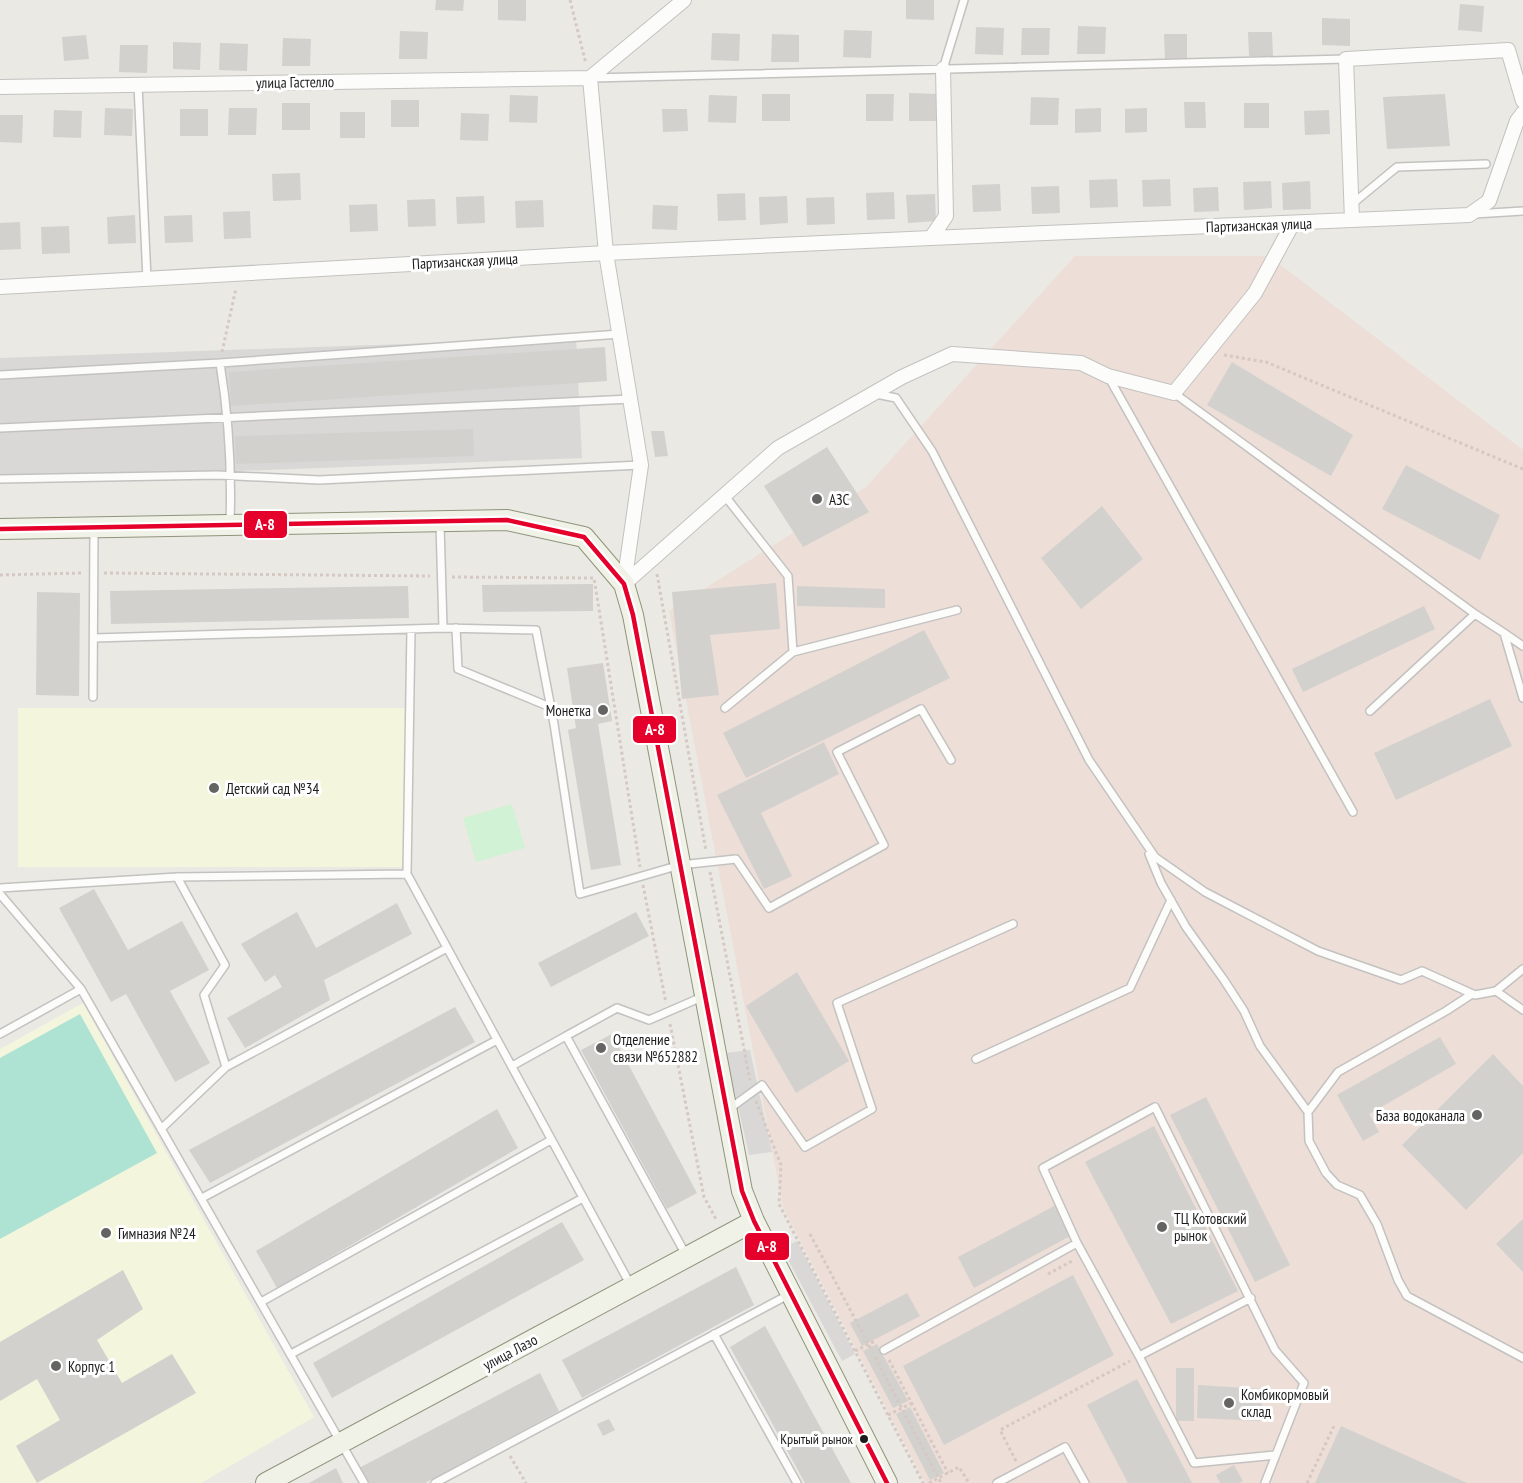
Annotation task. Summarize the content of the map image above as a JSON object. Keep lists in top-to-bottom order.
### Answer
{
  "streets": {
    "main road": ["улица Лазо"],
    "street": ["улица Гастелло", "Партизанская улица"]
  },
  "places": [
    "АЗС",
    "Монетка",
    "Детский сад №34",
    "Отделение связи №652882",
    "База водоканала",
    "ТЦ Котовский рынок",
    "Гимназия №24",
    "Корпус 1",
    "Комбикормовый склад",
    "Крытый рынок"
  ],
  "lines": ["transit line А-8"]
}
